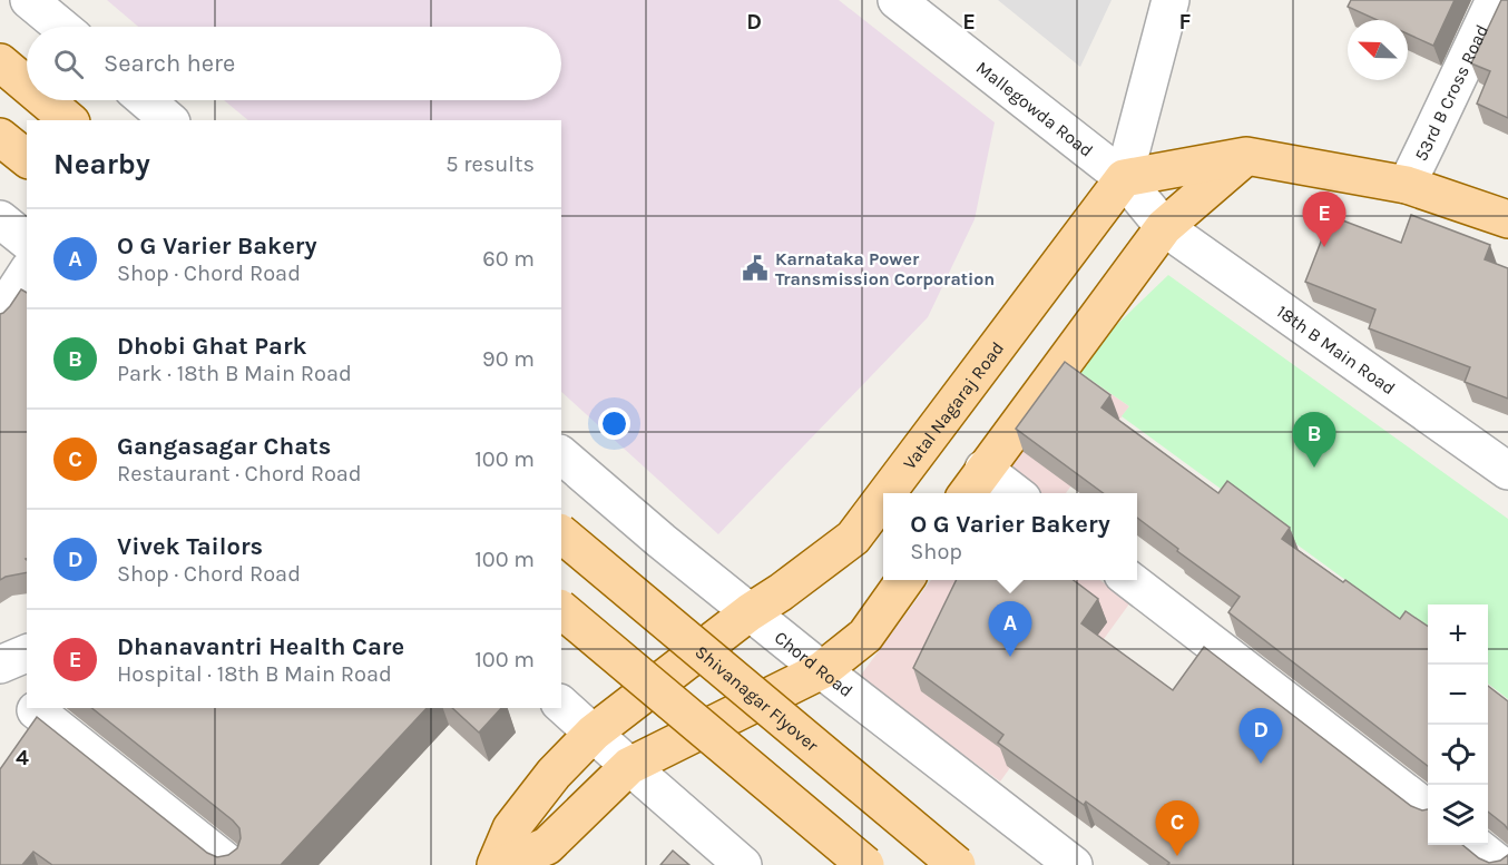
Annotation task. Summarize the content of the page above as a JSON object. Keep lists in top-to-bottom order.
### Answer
{
  "streets": {
    "main road": ["Vatal Nagaraj Road", "Shivanagar Flyover"],
    "street": [
      "53rd B Cross Road",
      "Mallegowda Road",
      "18th B Main Road",
      "Chord Road"
    ]
  },
  "crossings": [
    ["Mallegowda Road", "18th B Main Road"],
    ["Mallegowda Road", "Vatal Nagaraj Road"],
    ["Vatal Nagaraj Road", "Chord Road"]
  ],
  "places": {
    "public building": ["Karnataka Power Transmission Corporation"]
  },
  "north": "top left",
  "page": {
    "search": "Search here",
    "heading": ["Nearby", "5 results"],
    "pins": [
      "E",
      "B",
      "A",
      "D",
      "C"
    ],
    "list": [
      {
        "mark": "A",
        "name": "O G Varier Bakery",
        "note": "Shop · Chord Road",
        "value": "60 m"
      },
      {
        "mark": "B",
        "name": "Dhobi Ghat Park",
        "note": "Park · 18th B Main Road",
        "value": "90 m"
      },
      {
        "mark": "C",
        "name": "Gangasagar Chats",
        "note": "Restaurant · Chord Road",
        "value": "100 m"
      },
      {
        "mark": "D",
        "name": "Vivek Tailors",
        "note": "Shop · Chord Road",
        "value": "100 m"
      },
      {
        "mark": "E",
        "name": "Dhanavantri Health Care",
        "note": "Hospital · 18th B Main Road",
        "value": "100 m"
      }
    ],
    "popup": ["O G Varier Bakery", "Shop"],
    "map_buttons": ["+", "−"]
  },
  "grid": {
    "columns": ["D", "E", "F"],
    "rows": ["4"]
  }
}
